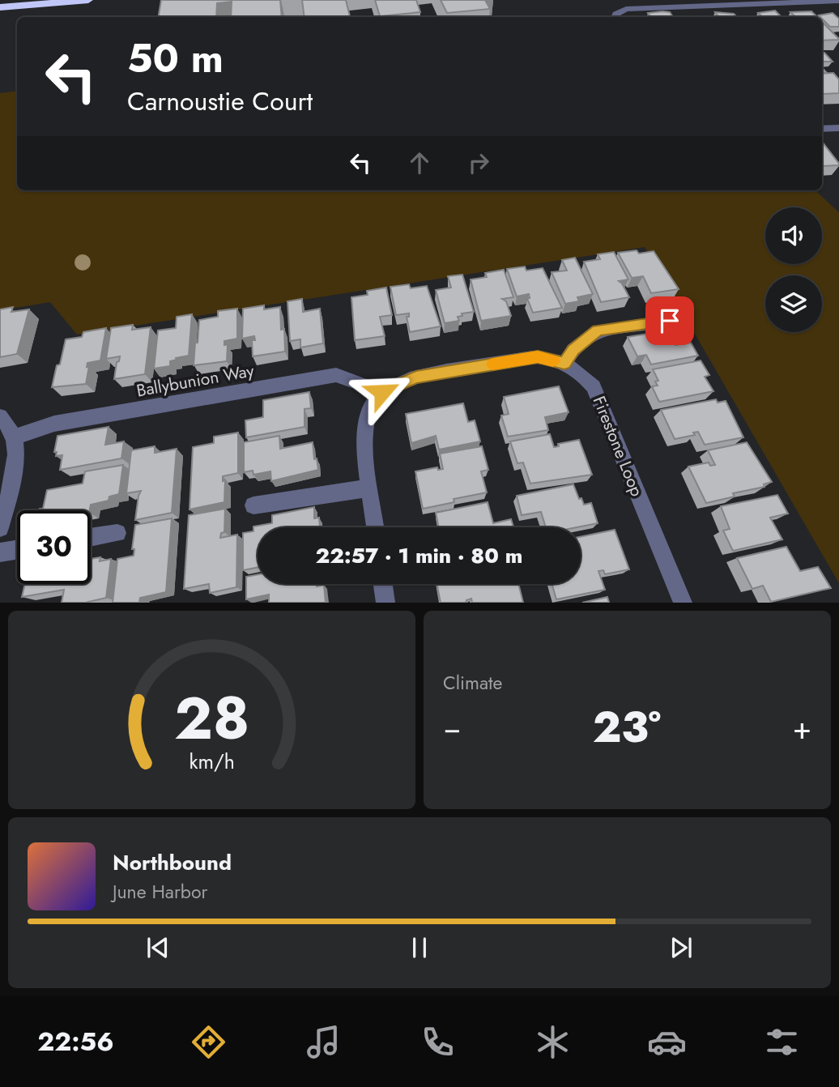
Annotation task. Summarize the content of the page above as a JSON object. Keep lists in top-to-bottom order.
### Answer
{
  "streets": {
    "street": ["Ballybunion Way", "Firestone Loop"]
  },
  "crossings": [
    ["Ballybunion Way", "Firestone Loop"]
  ],
  "page": {
    "turn": ["50 m", "Carnoustie Court"],
    "limit": "30",
    "trip": "22:57 · 1 min · 80 m",
    "tile": "Climate",
    "heat": ["−", "23°", "+"],
    "song": ["Northbound", "June Harbor"],
    "tabs": "22:56",
    "gauge": ["28", "km/h"]
  }
}
